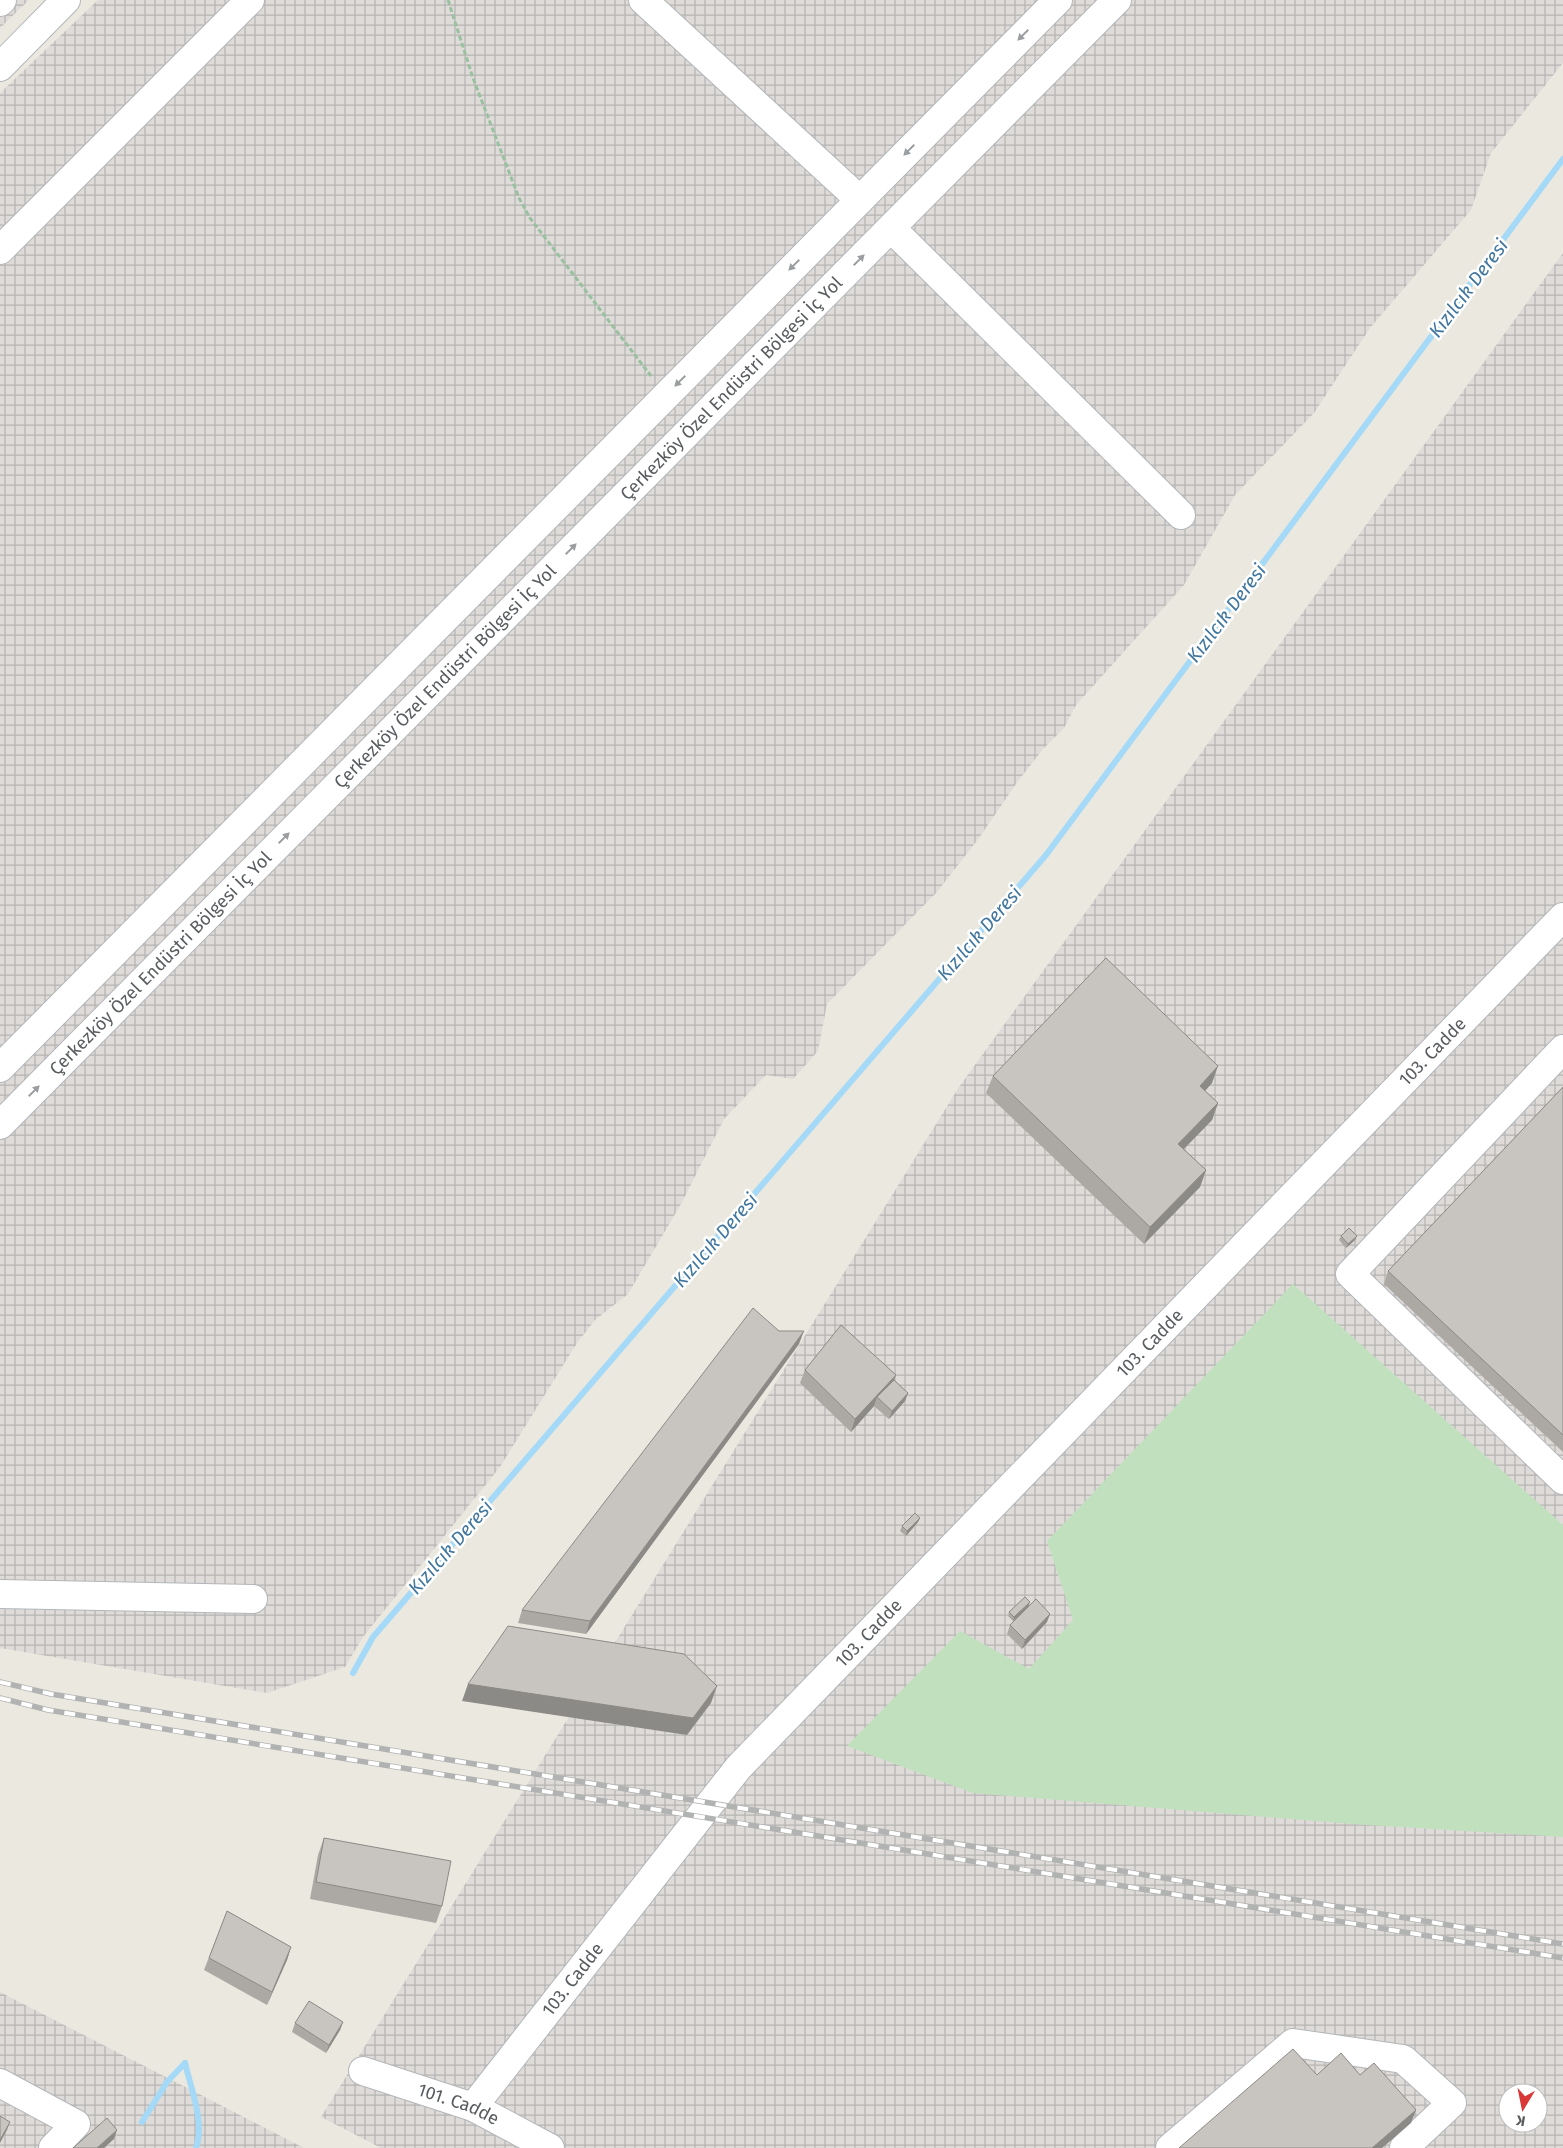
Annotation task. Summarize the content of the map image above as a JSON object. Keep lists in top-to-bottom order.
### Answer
{
  "streets": {
    "street": ["Çerkezköy Özel Endüstri Bölgesi İç Yol", "103. Cadde", "101. Cadde"]
  },
  "crossings": [
    ["103. Cadde", "101. Cadde"]
  ],
  "water": ["Kızılcık Deresi"],
  "north": "bottom"
}
